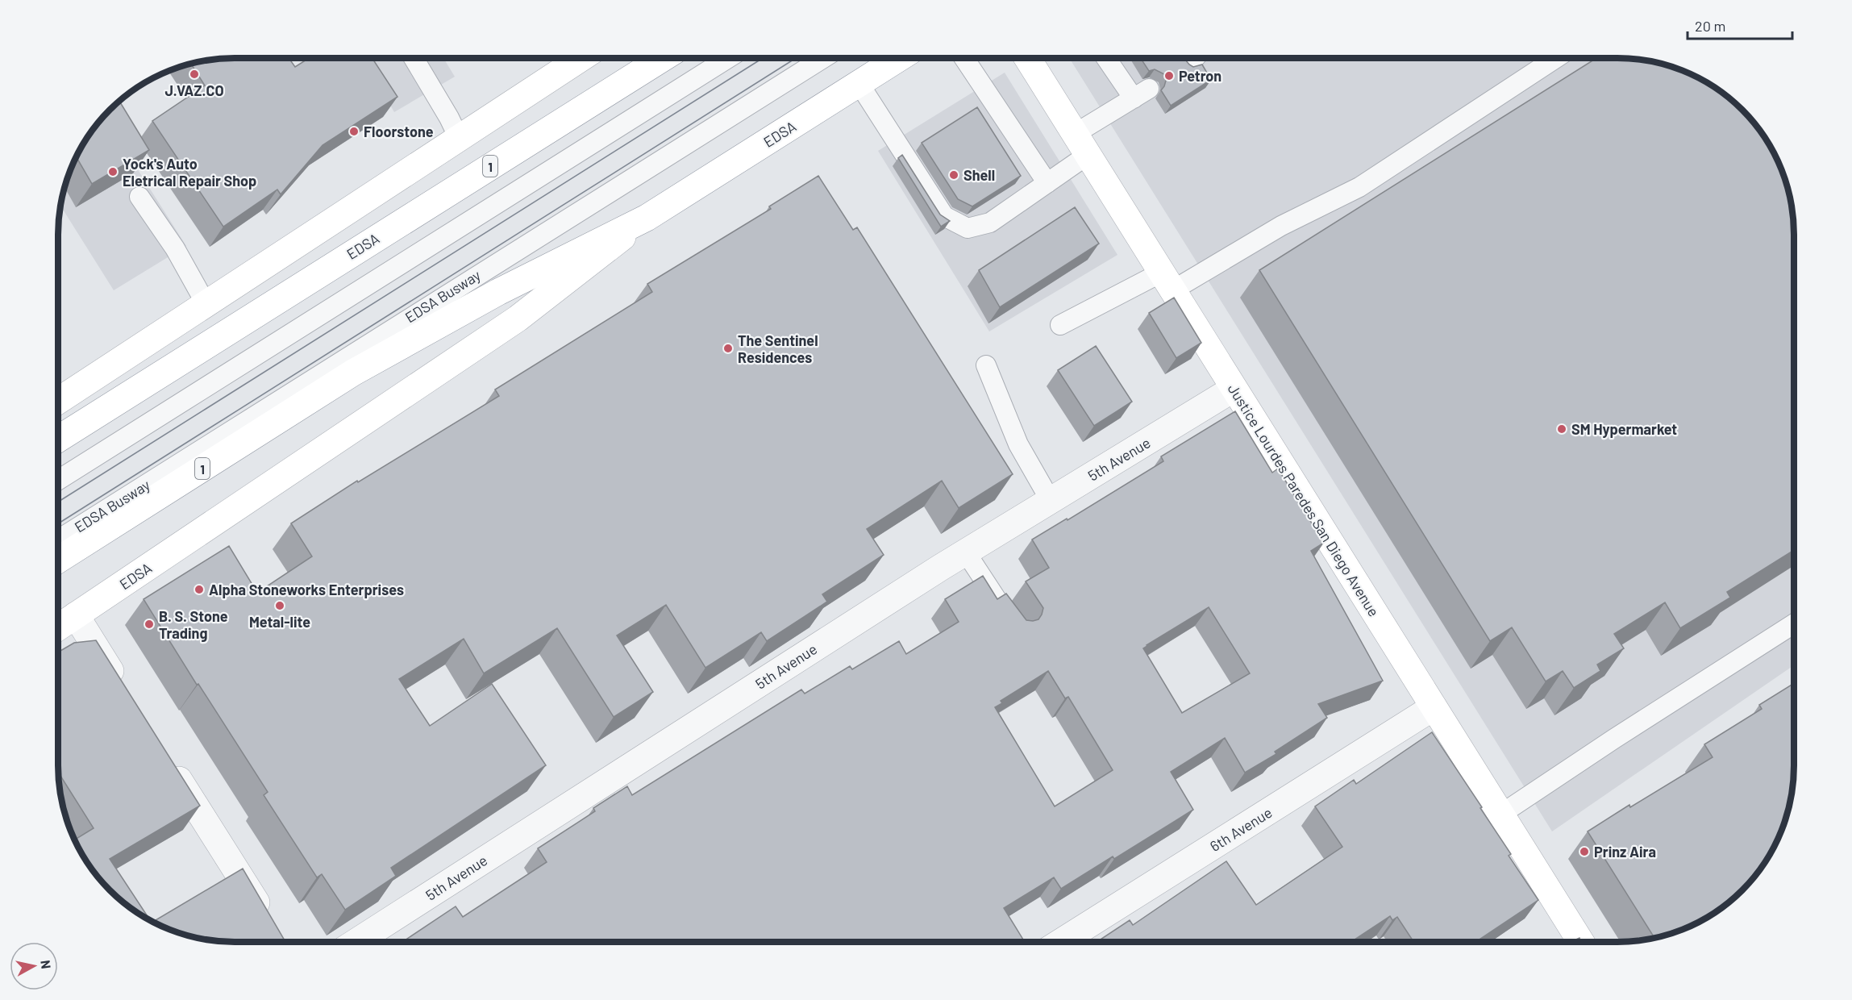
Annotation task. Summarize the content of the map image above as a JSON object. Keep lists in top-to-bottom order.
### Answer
{
  "streets": {
    "main road": ["EDSA", "1", "Justice Lourdes Paredes San Diego Avenue"],
    "street": ["5th Avenue", "6th Avenue"],
    "lane": ["EDSA Busway"]
  },
  "crossings": [
    ["EDSA", "EDSA Busway"],
    ["5th Avenue", "Justice Lourdes Paredes San Diego Avenue"],
    ["Justice Lourdes Paredes San Diego Avenue", "6th Avenue"]
  ],
  "places": [
    "J.VAZ.CO",
    "Petron",
    "Floorstone",
    "Yock's Auto Eletrical Repair Shop",
    "Shell",
    "The Sentinel Residences",
    "SM Hypermarket",
    "Alpha Stoneworks Enterprises",
    "Metal-lite",
    "B. S. Stone Trading",
    "Prinz Aira"
  ],
  "scale_bar": "20 m",
  "north": "right"
}
